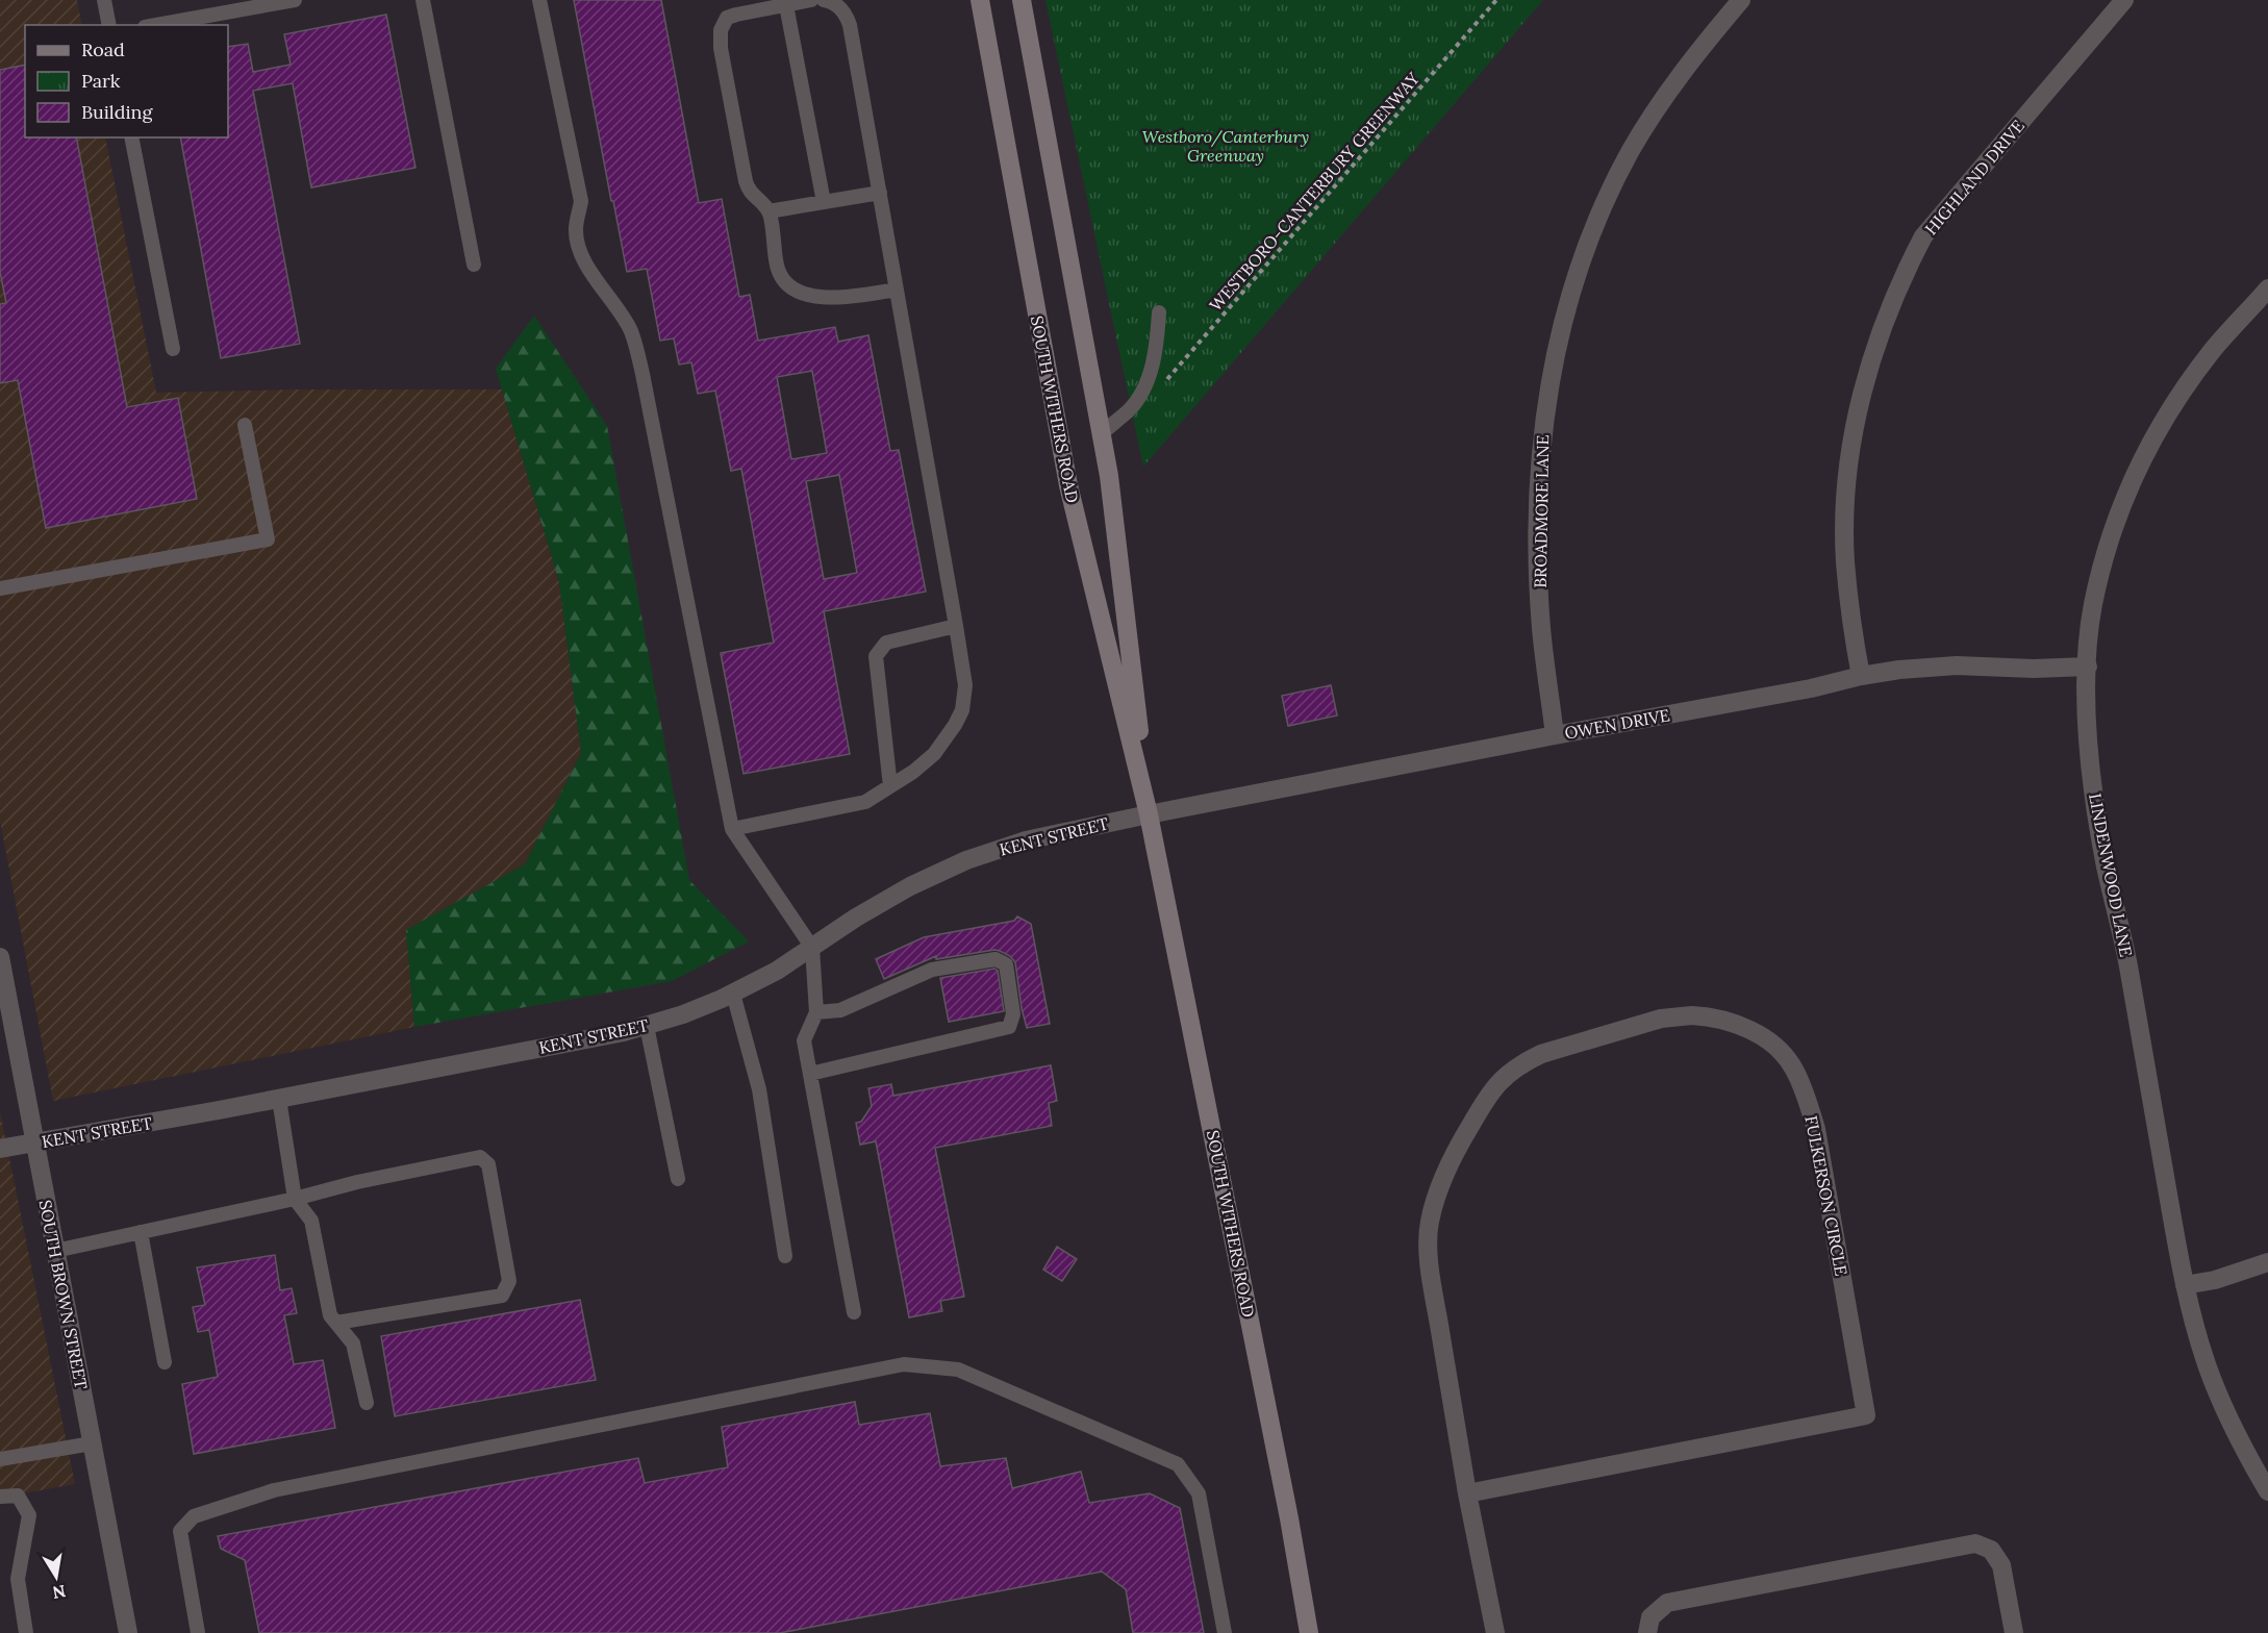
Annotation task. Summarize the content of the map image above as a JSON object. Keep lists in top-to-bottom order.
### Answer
{
  "streets": {
    "main road": ["SOUTH WITHERS ROAD"],
    "street": [
      "HIGHLAND DRIVE",
      "BROADMORE LANE",
      "OWEN DRIVE",
      "KENT STREET",
      "LINDENWOOD LANE",
      "FULKERSON CIRCLE",
      "SOUTH BROWN STREET"
    ],
    "path": ["WESTBORO-CANTERBURY GREENWAY"]
  },
  "crossings": [
    ["HIGHLAND DRIVE", "OWEN DRIVE"],
    ["SOUTH WITHERS ROAD", "OWEN DRIVE"],
    ["SOUTH WITHERS ROAD", "KENT STREET"],
    ["BROADMORE LANE", "OWEN DRIVE"],
    ["OWEN DRIVE", "KENT STREET"],
    ["OWEN DRIVE", "LINDENWOOD LANE"],
    ["KENT STREET", "SOUTH BROWN STREET"]
  ],
  "parks": ["Westboro/Canterbury Greenway"],
  "legend": ["Road", "Park", "Building"],
  "north": "bottom"
}
